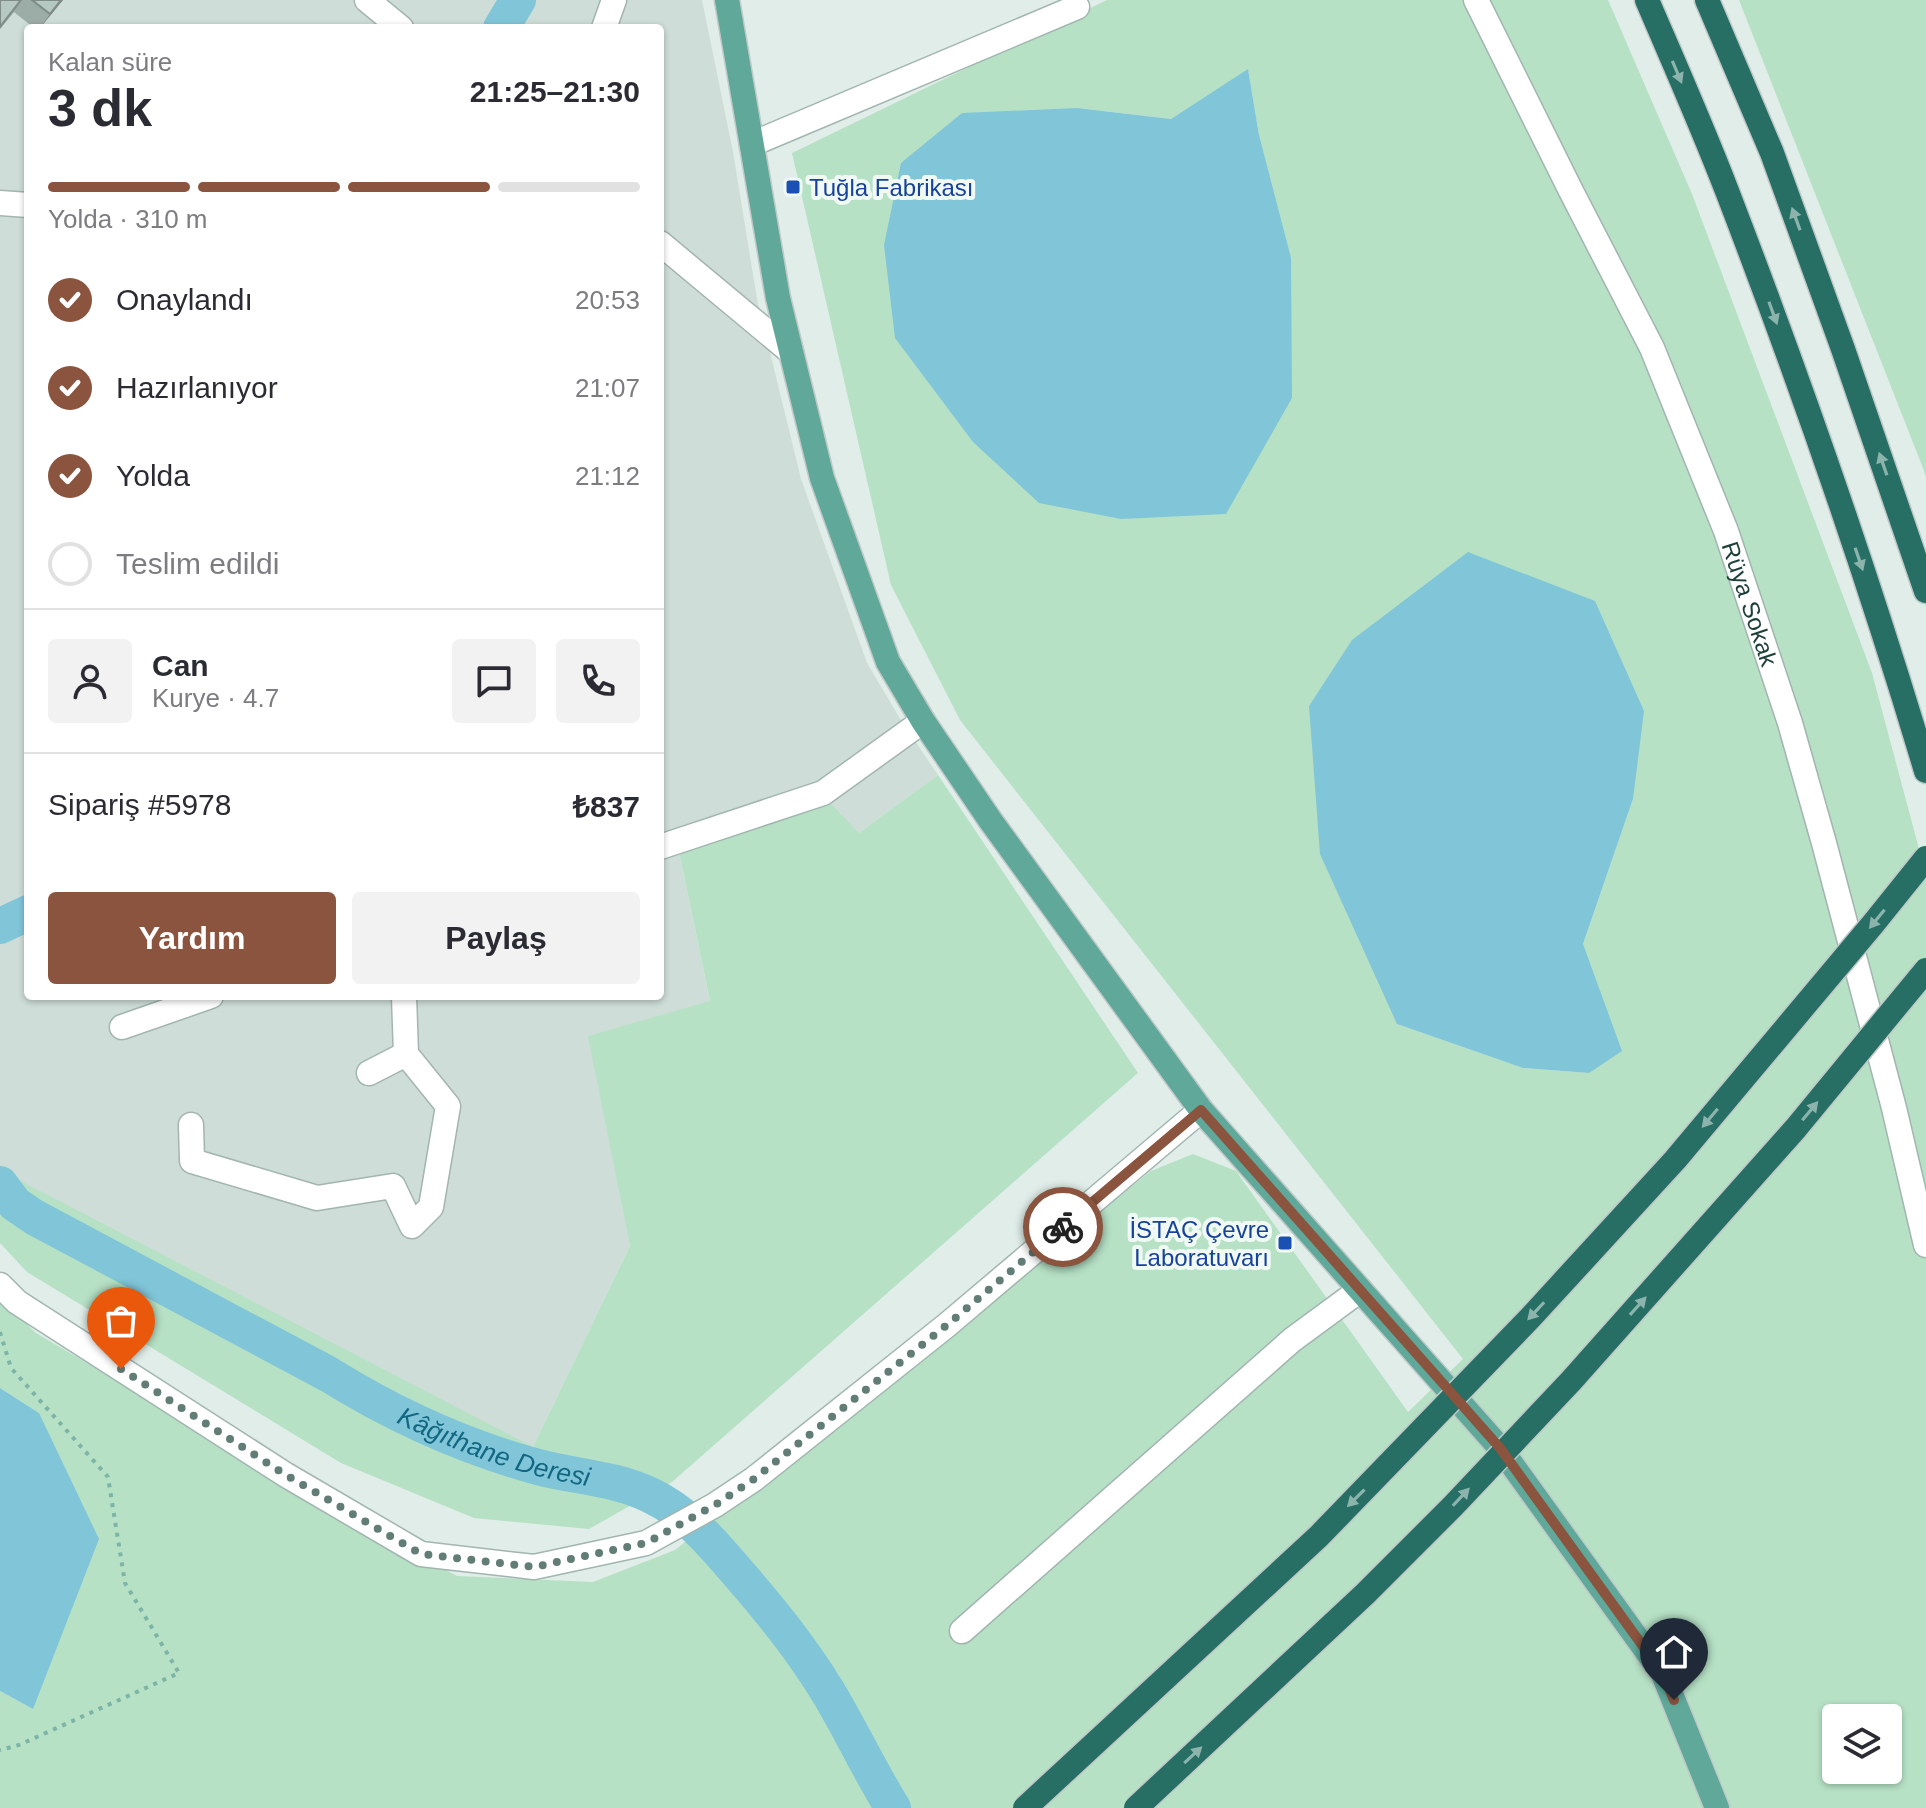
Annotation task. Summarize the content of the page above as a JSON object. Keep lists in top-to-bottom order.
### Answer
{
  "streets": {
    "street": ["Rüya Sokak"]
  },
  "water": ["Kâğıthane Deresi"],
  "places": {
    "transit": ["Tuğla Fabrikası", "İSTAÇ Çevre Laboratuvarı"]
  },
  "page": {
    "heading": ["3 dk", "Kalan süre", "21:25–21:30"],
    "panel": [
      "Can",
      "Kurye · 4.7",
      "Sipariş #5978",
      "₺837"
    ],
    "bar": "Yolda · 310 m",
    "list": [
      ["Onaylandı", "20:53"],
      ["Hazırlanıyor", "21:07"],
      ["Yolda", "21:12"],
      "Teslim edildi"
    ],
    "buttons": ["Yardım", "Paylaş"]
  }
}
